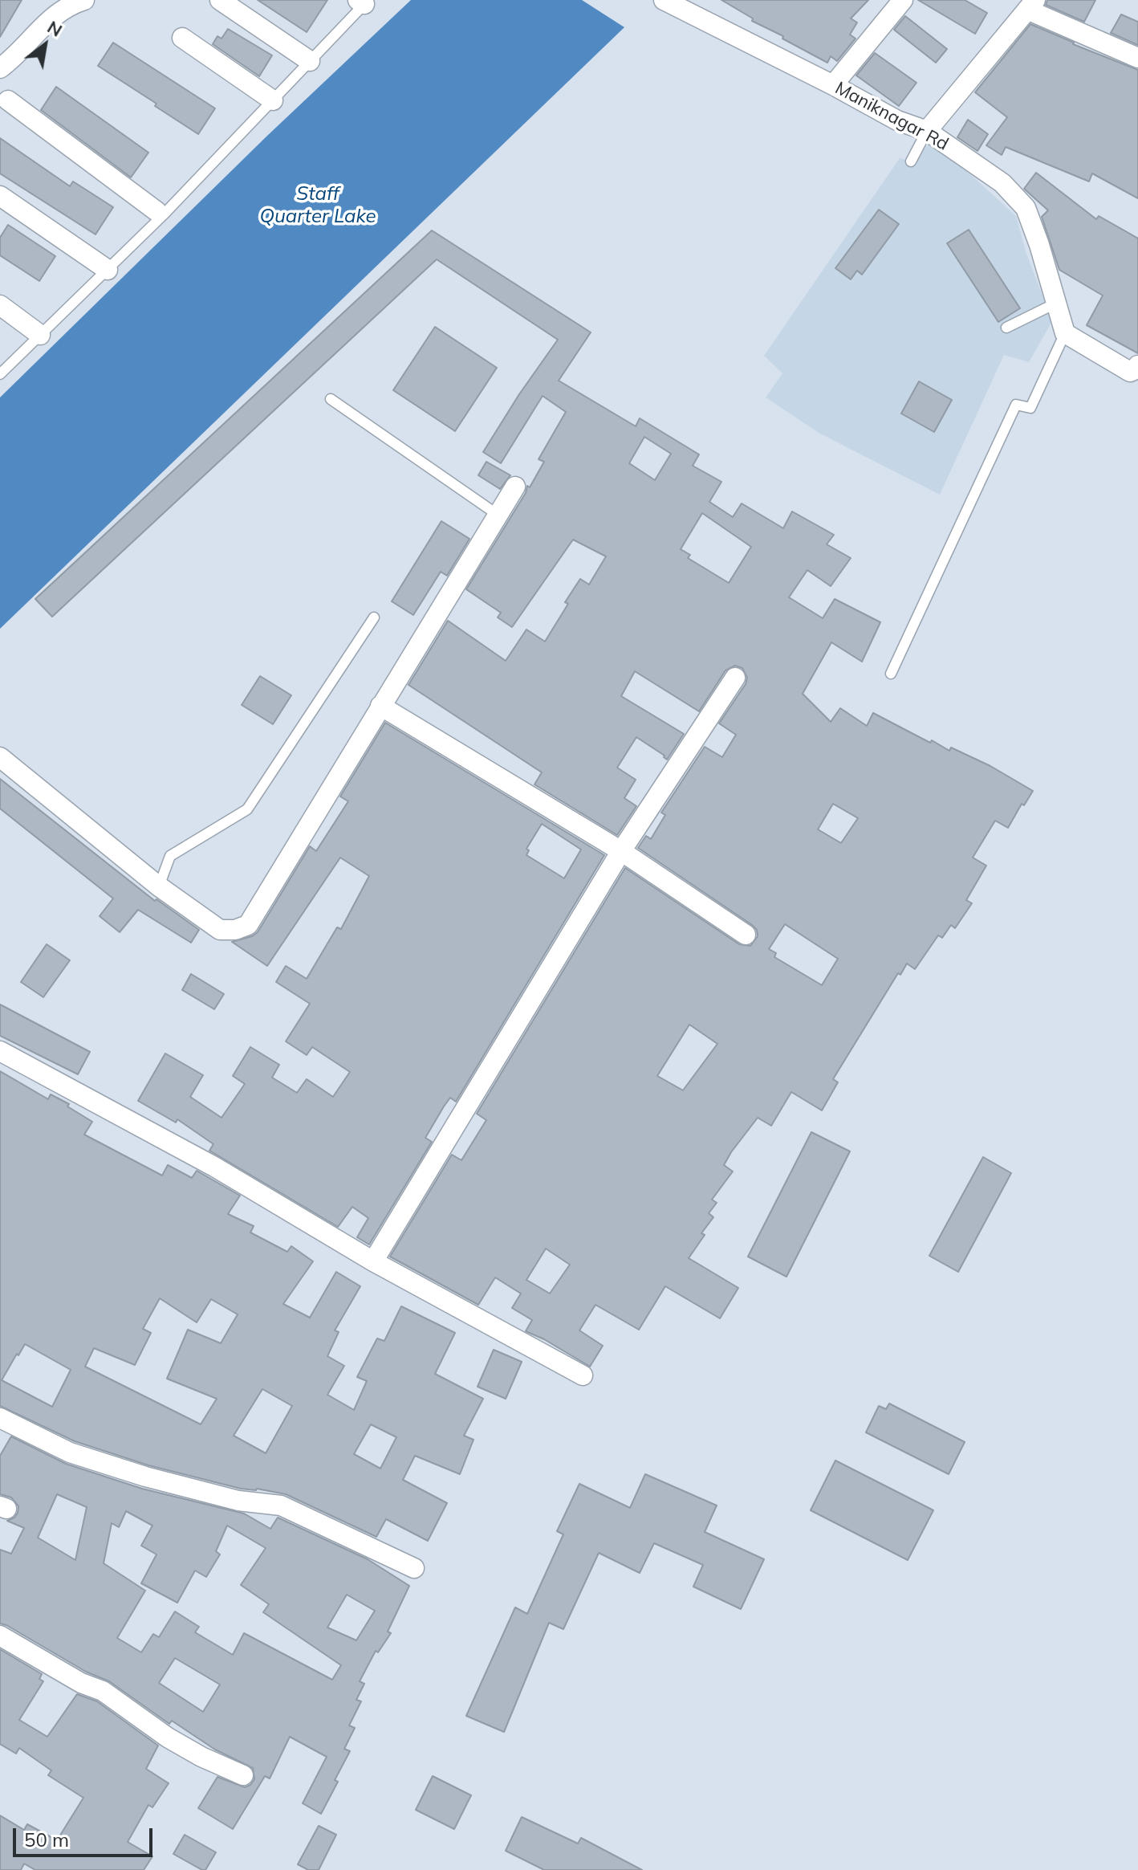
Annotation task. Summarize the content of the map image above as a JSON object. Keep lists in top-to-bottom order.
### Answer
{
  "streets": {
    "street": ["Maniknagar Rd"]
  },
  "water": ["Staff Quarter Lake"],
  "scale_bar": "50 m",
  "north": "top right"
}
